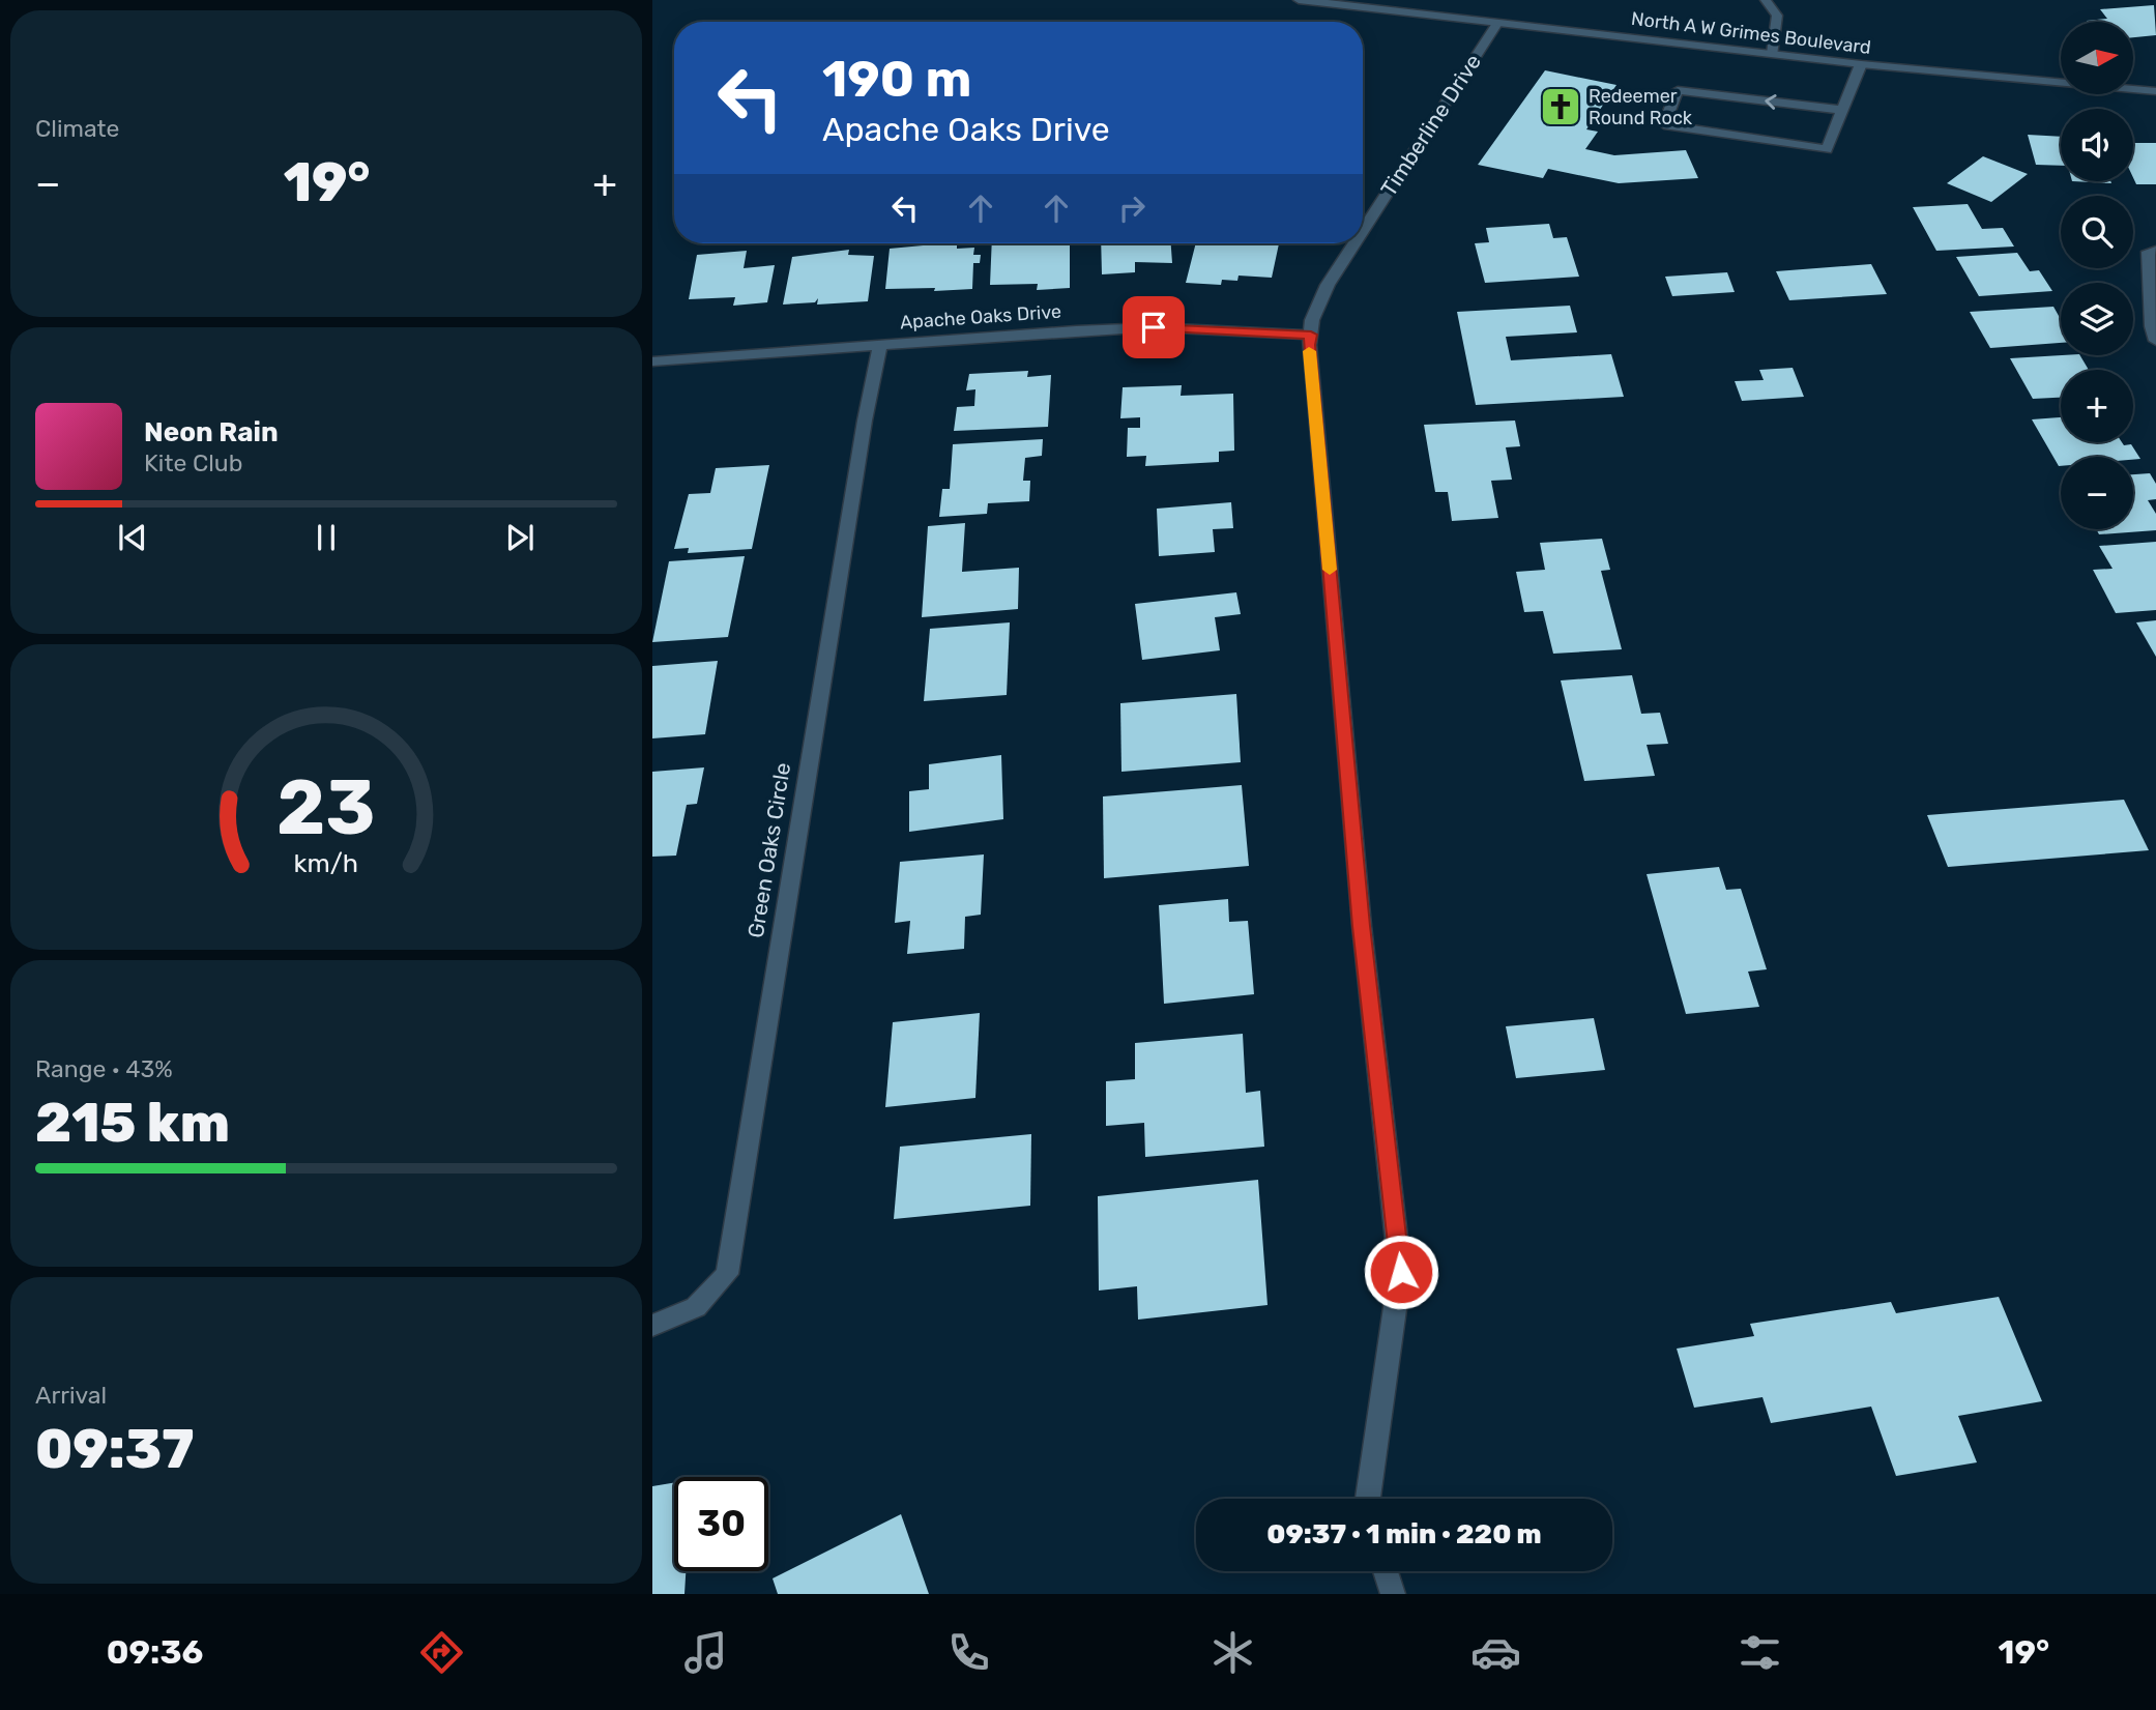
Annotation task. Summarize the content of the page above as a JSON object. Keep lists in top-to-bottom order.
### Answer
{
  "streets": {
    "street": [
      "North A W Grimes Boulevard",
      "Timberline Drive",
      "Apache Oaks Drive",
      "Green Oaks Circle"
    ]
  },
  "crossings": [
    ["North A W Grimes Boulevard", "Timberline Drive"],
    ["Timberline Drive", "Apache Oaks Drive"],
    ["Apache Oaks Drive", "Green Oaks Circle"]
  ],
  "places": {
    "church": ["Redeemer Round Rock"]
  },
  "north": "right",
  "page": {
    "tile": [
      "Climate",
      ["Range · 43%", "215 km"],
      ["Arrival", "09:37"]
    ],
    "map_buttons": ["+", "−"],
    "turn": ["190 m", "Apache Oaks Drive"],
    "heat": ["−", "19°", "+"],
    "song": ["Neon Rain", "Kite Club"],
    "limit": "30",
    "trip": "09:37 · 1 min · 220 m",
    "tabs": ["09:36", "19°"],
    "gauge": ["23", "km/h"]
  }
}
